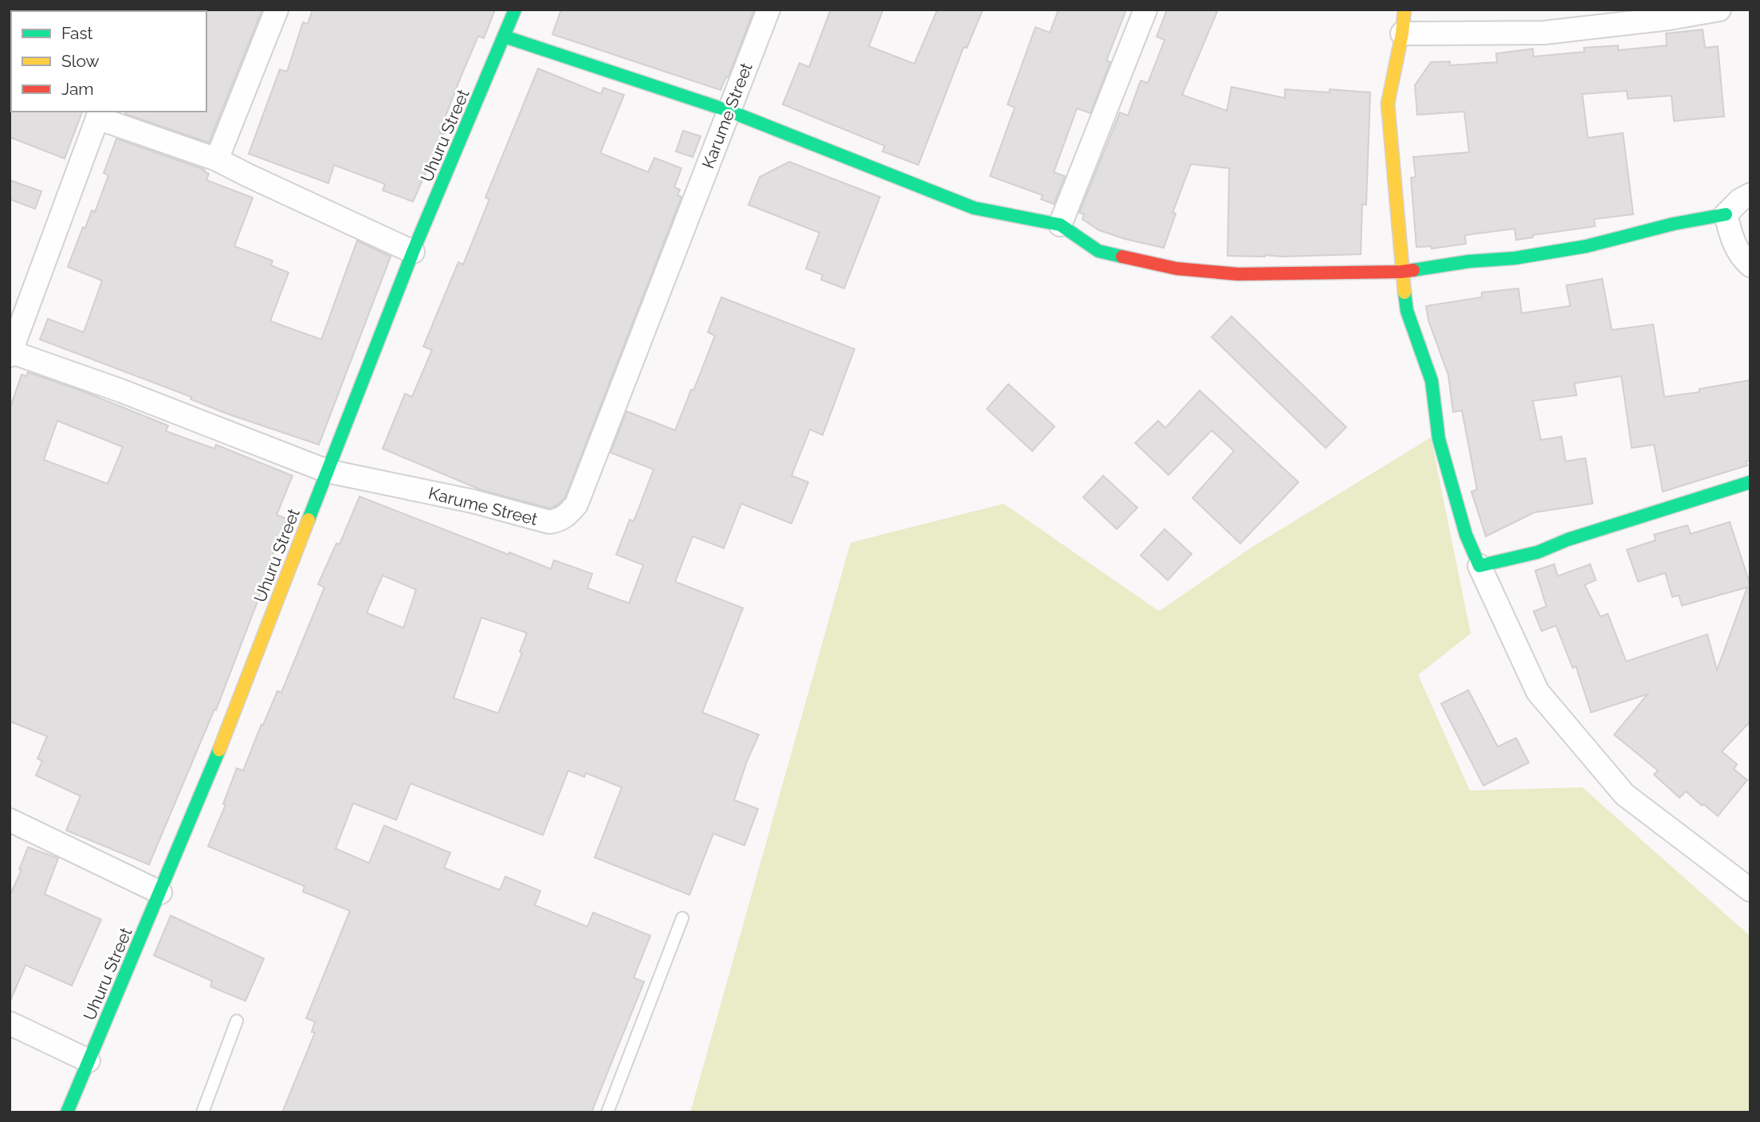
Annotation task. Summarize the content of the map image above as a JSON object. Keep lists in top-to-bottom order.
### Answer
{
  "streets": {
    "street": ["Karume Street", "Uhuru Street"]
  },
  "crossings": [
    ["Karume Street", "Uhuru Street"]
  ],
  "legend": ["Fast", "Slow", "Jam"]
}
